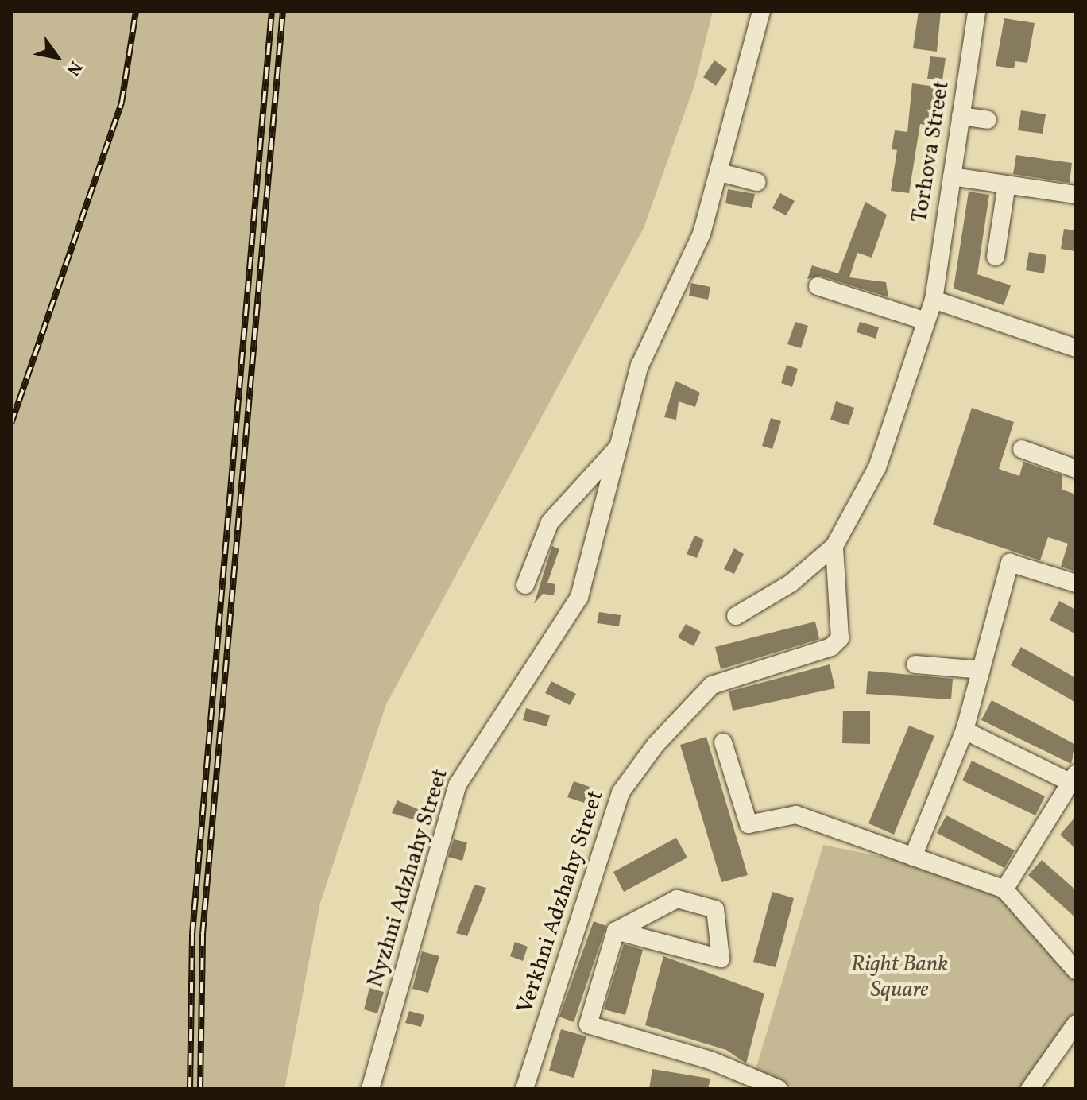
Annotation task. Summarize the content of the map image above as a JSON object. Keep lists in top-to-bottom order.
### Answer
{
  "streets": {
    "street": ["Torhova Street", "Nyzhni Adzhahy Street", "Verkhni Adzhahy Street"]
  },
  "parks": ["Right Bank Square"],
  "north": "bottom right"
}
